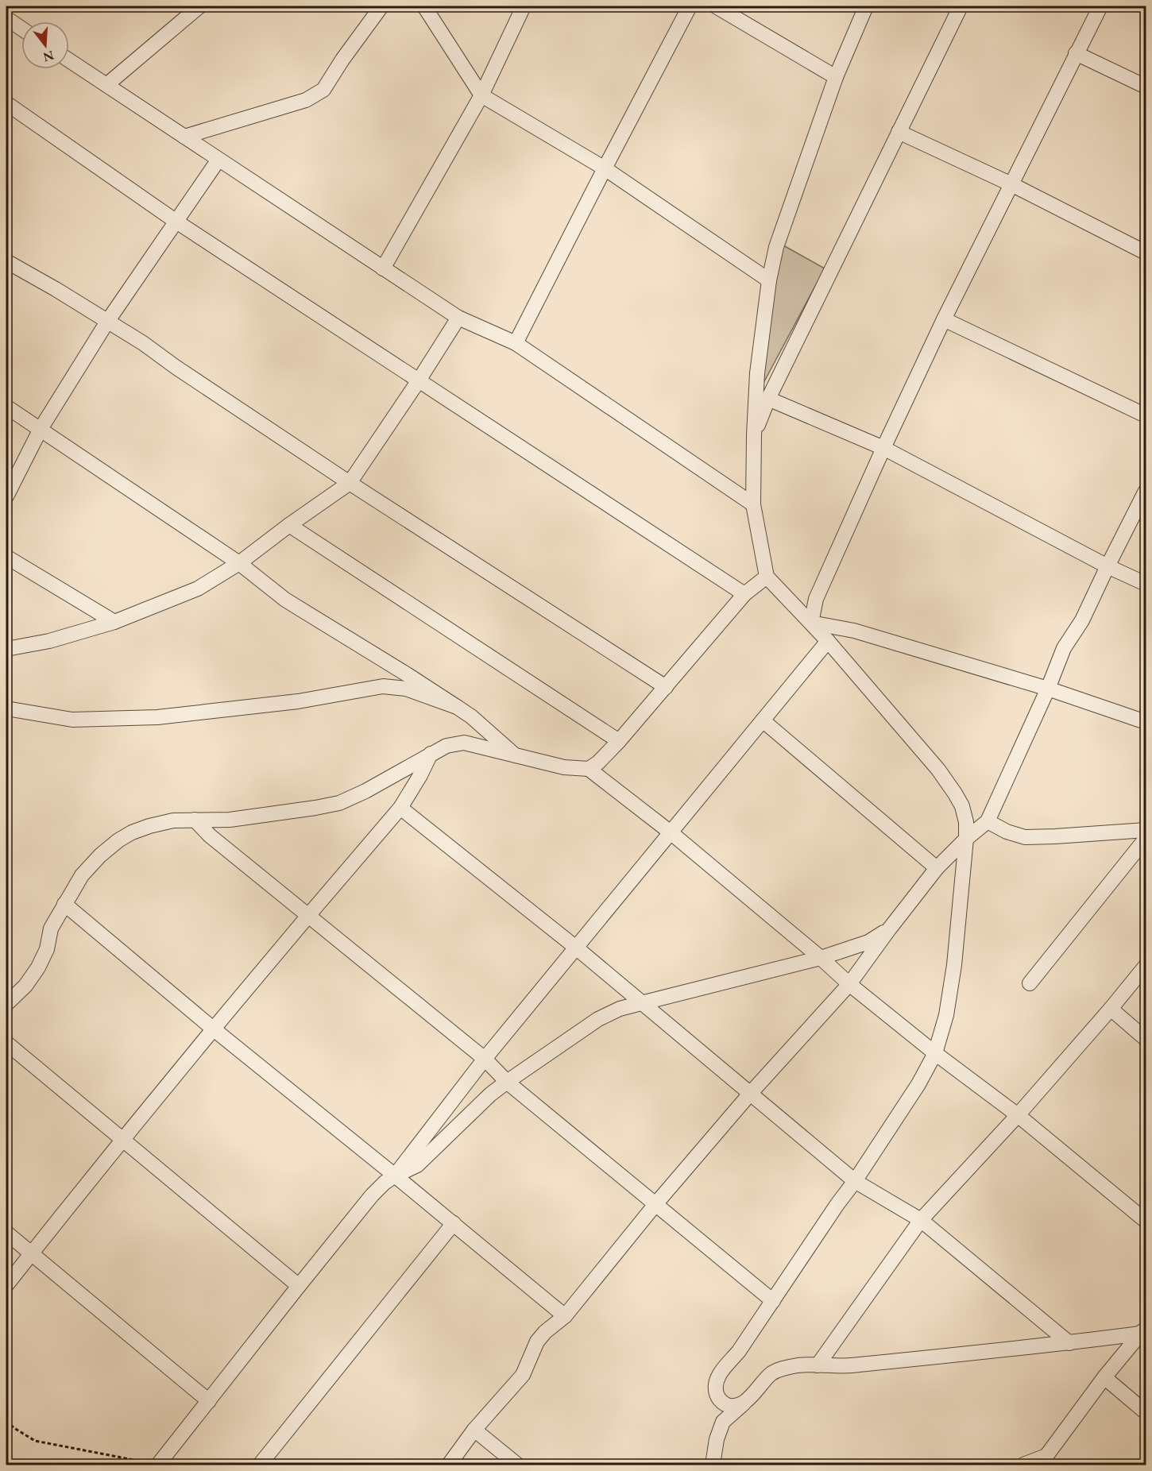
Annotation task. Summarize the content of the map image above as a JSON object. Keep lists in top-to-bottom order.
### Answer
{
  "north": "bottom"
}
